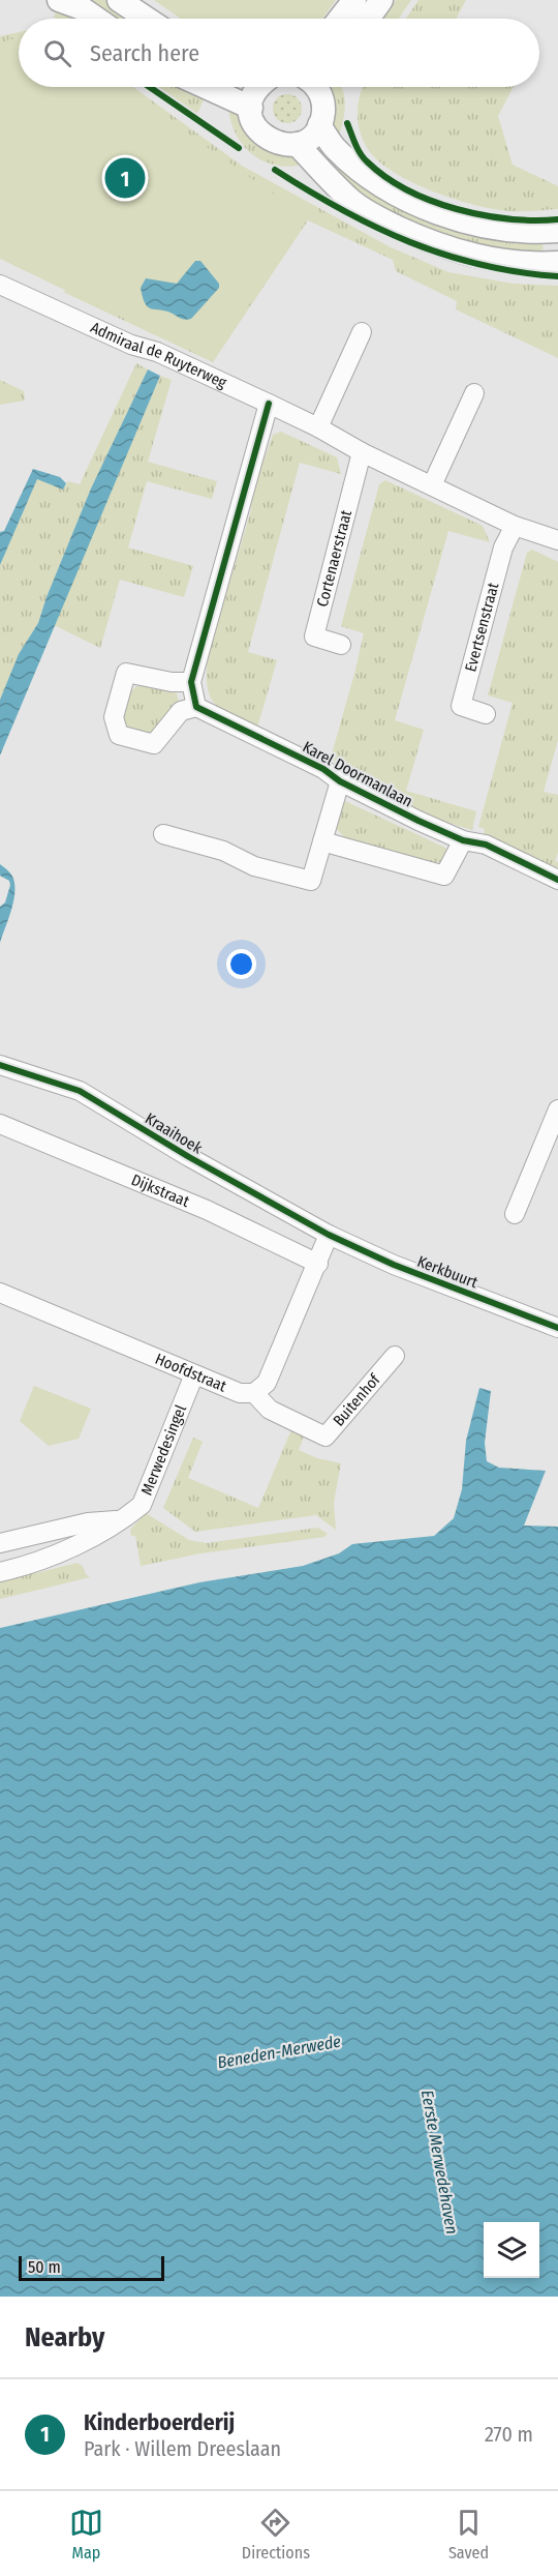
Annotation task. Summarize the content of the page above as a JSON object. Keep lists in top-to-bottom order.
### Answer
{
  "streets": {
    "street": [
      "Admiraal de Ruyterweg",
      "Cortenaerstraat",
      "Evertsenstraat",
      "Karel Doormanlaan",
      "Kraaihoek",
      "Dijkstraat",
      "Kerkbuurt",
      "Hoofdstraat",
      "Buitenhof",
      "Merwedesingel"
    ]
  },
  "crossings": [
    ["Admiraal de Ruyterweg", "Cortenaerstraat"],
    ["Admiraal de Ruyterweg", "Evertsenstraat"],
    ["Kraaihoek", "Kerkbuurt"],
    ["Hoofdstraat", "Buitenhof"],
    ["Hoofdstraat", "Merwedesingel"]
  ],
  "water": ["Beneden-Merwede", "Eerste Merwedehaven"],
  "scale_bar": "50 m",
  "page": {
    "search": "Search here",
    "pins": "1",
    "scale": "50 m",
    "heading": "Nearby",
    "list": [
      {
        "mark": "1",
        "name": "Kinderboerderij",
        "note": "Park · Willem Dreeslaan",
        "value": "270 m"
      }
    ],
    "nav": ["Map", "Directions", "Saved"]
  }
}
